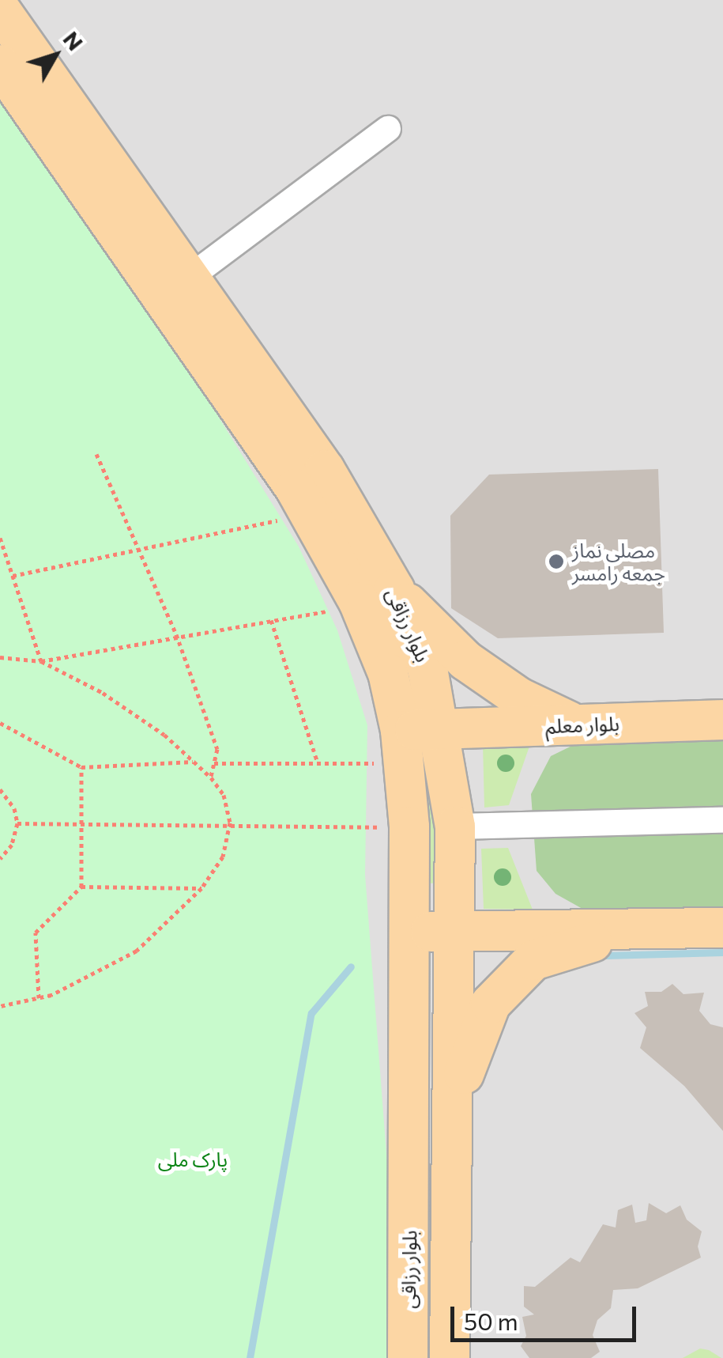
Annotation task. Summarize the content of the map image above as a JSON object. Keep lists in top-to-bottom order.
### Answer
{
  "streets": {
    "main road": ["بلوار رزاقی", "بلوار معلم"]
  },
  "crossings": [
    ["بلوار رزاقی", "بلوار معلم"]
  ],
  "parks": ["پارک ملی"],
  "places": ["مصلی نماز جمعه رامسر"],
  "scale_bar": "50 m",
  "north": "top right"
}
